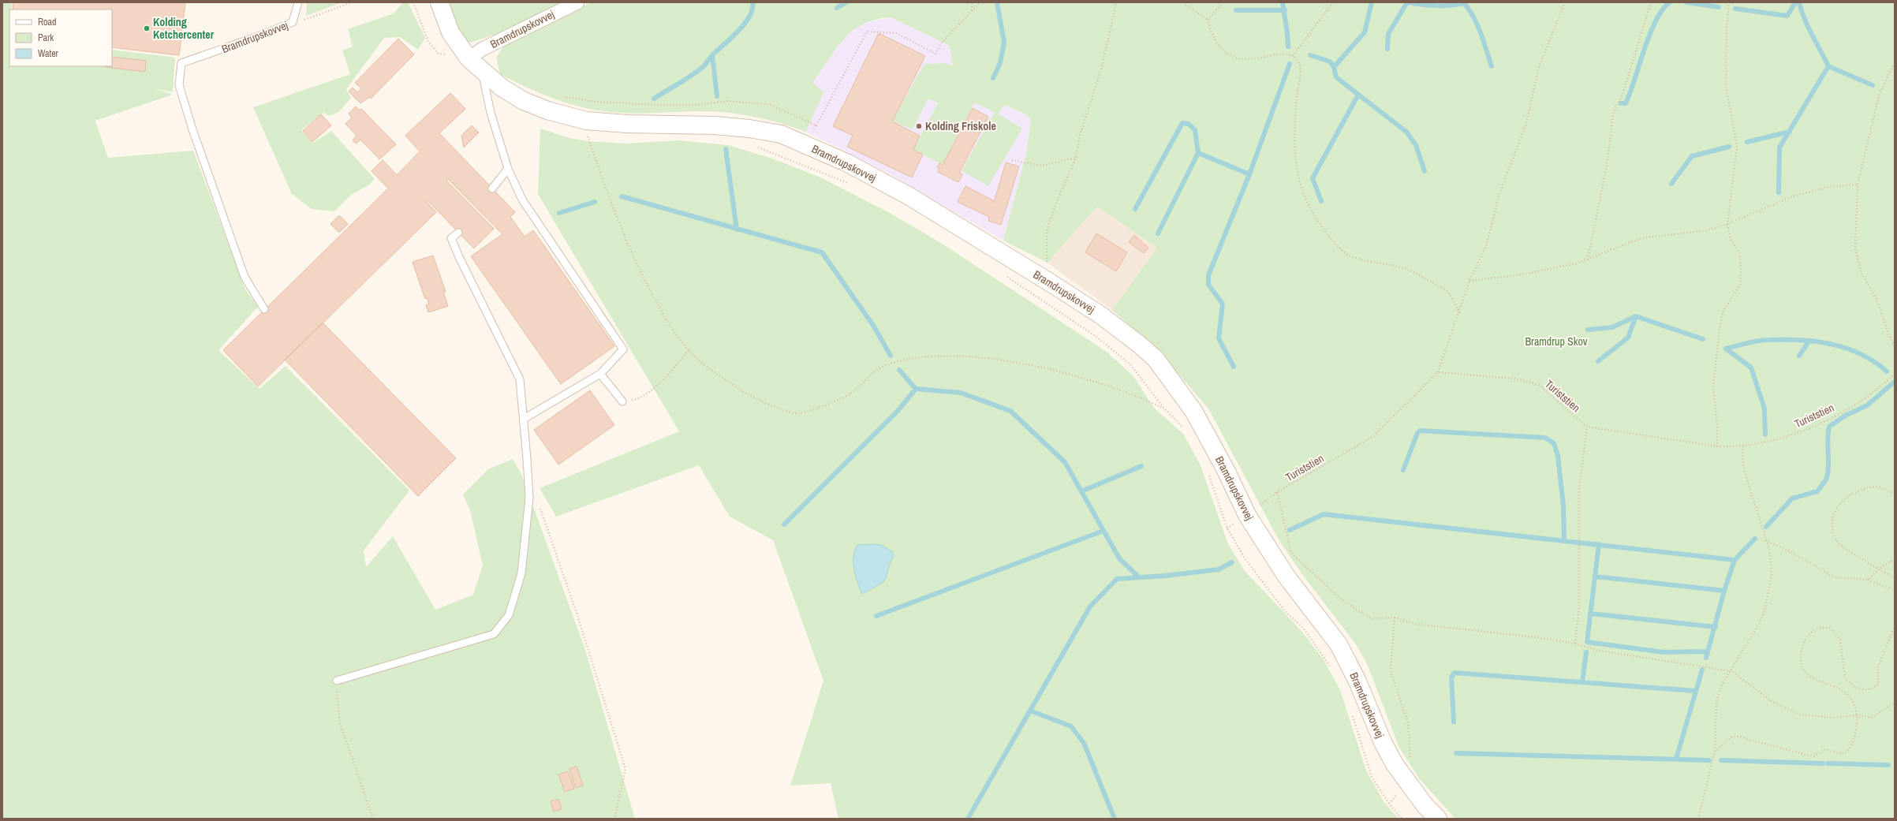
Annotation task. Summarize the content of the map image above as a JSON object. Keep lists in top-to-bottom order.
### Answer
{
  "streets": {
    "street": ["Bramdrupskovvej"],
    "path": ["Turiststien"]
  },
  "crossings": [
    ["Bramdrupskovvej", "Turiststien"]
  ],
  "parks": ["Bramdrup Skov"],
  "places": ["Kolding Ketchercenter", "Kolding Friskole"],
  "legend": ["Road", "Park", "Water"]
}
